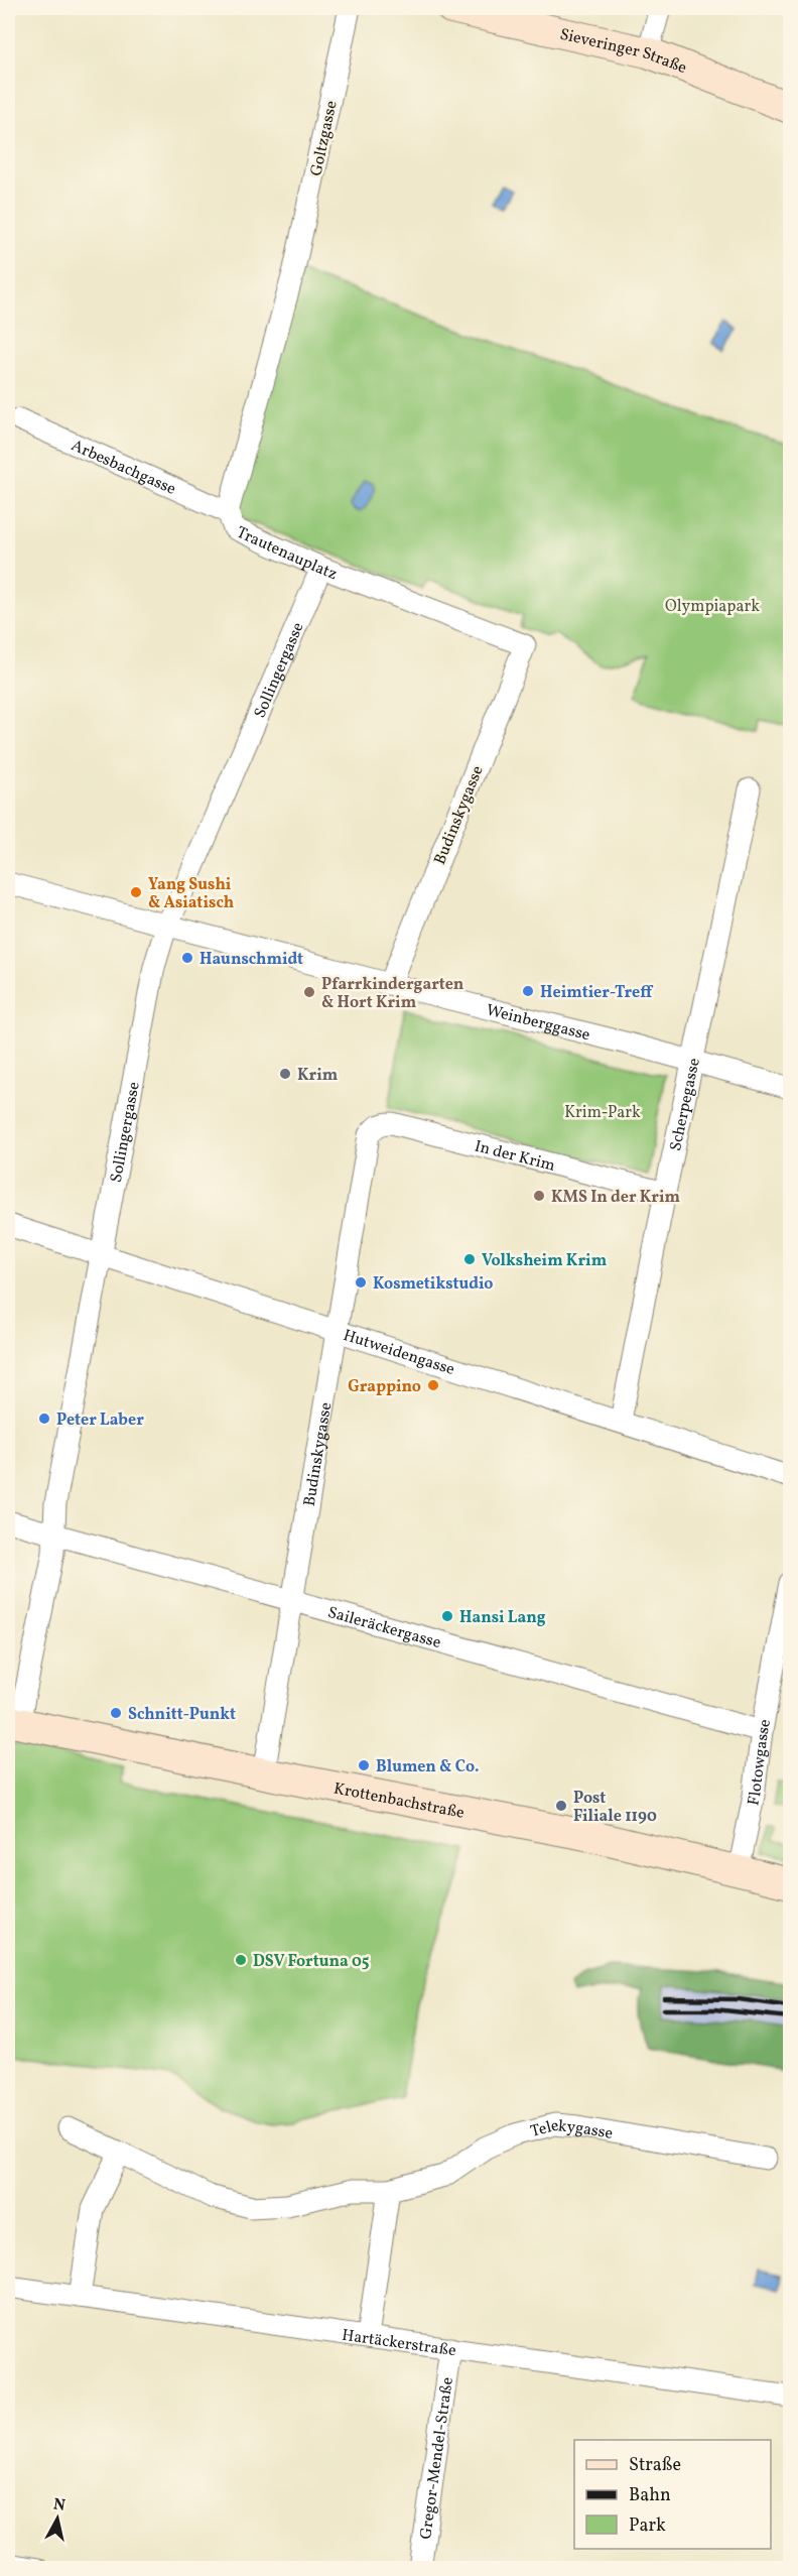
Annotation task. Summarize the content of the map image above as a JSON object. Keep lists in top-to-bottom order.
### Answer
{
  "streets": {
    "main road": ["Sieveringer Straße", "Krottenbachstraße"],
    "street": [
      "Goltzgasse",
      "Arbesbachgasse",
      "Trautenauplatz",
      "Sollingergasse",
      "Budinskygasse",
      "Weinberggasse",
      "Scherpegasse",
      "In der Krim",
      "Hutweidengasse",
      "Saileräckergasse",
      "Flotowgasse",
      "Telekygasse",
      "Hartäckerstraße",
      "Gregor-Mendel-Straße"
    ]
  },
  "crossings": [
    ["Goltzgasse", "Trautenauplatz"],
    ["Arbesbachgasse", "Trautenauplatz"],
    ["Trautenauplatz", "Sollingergasse"],
    ["Trautenauplatz", "Budinskygasse"],
    ["Sollingergasse", "Weinberggasse"],
    ["Sollingergasse", "Hutweidengasse"],
    ["Sollingergasse", "Saileräckergasse"],
    ["Sollingergasse", "Krottenbachstraße"],
    ["Budinskygasse", "Weinberggasse"],
    ["Budinskygasse", "In der Krim"],
    ["Budinskygasse", "Hutweidengasse"],
    ["Budinskygasse", "Saileräckergasse"],
    ["Budinskygasse", "Krottenbachstraße"],
    ["Weinberggasse", "Scherpegasse"],
    ["Scherpegasse", "In der Krim"],
    ["Scherpegasse", "Hutweidengasse"],
    ["Saileräckergasse", "Flotowgasse"],
    ["Flotowgasse", "Krottenbachstraße"],
    ["Hartäckerstraße", "Gregor-Mendel-Straße"]
  ],
  "parks": ["Olympiapark", "Krim-Park"],
  "places": [
    "Yang Sushi & Asiatisch",
    "Haunschmidt",
    "Heimtier-Treff",
    "Pfarrkindergarten & Hort Krim",
    "Krim",
    "KMS In der Krim",
    "Volksheim Krim",
    "Kosmetikstudio",
    "Grappino",
    "Peter Laber",
    "Hansi Lang",
    "Schnitt-Punkt",
    "Blumen & Co.",
    "Post Filiale 1190",
    "DSV Fortuna 05"
  ],
  "legend": ["Straße", "Bahn", "Park"],
  "north": "top"
}
